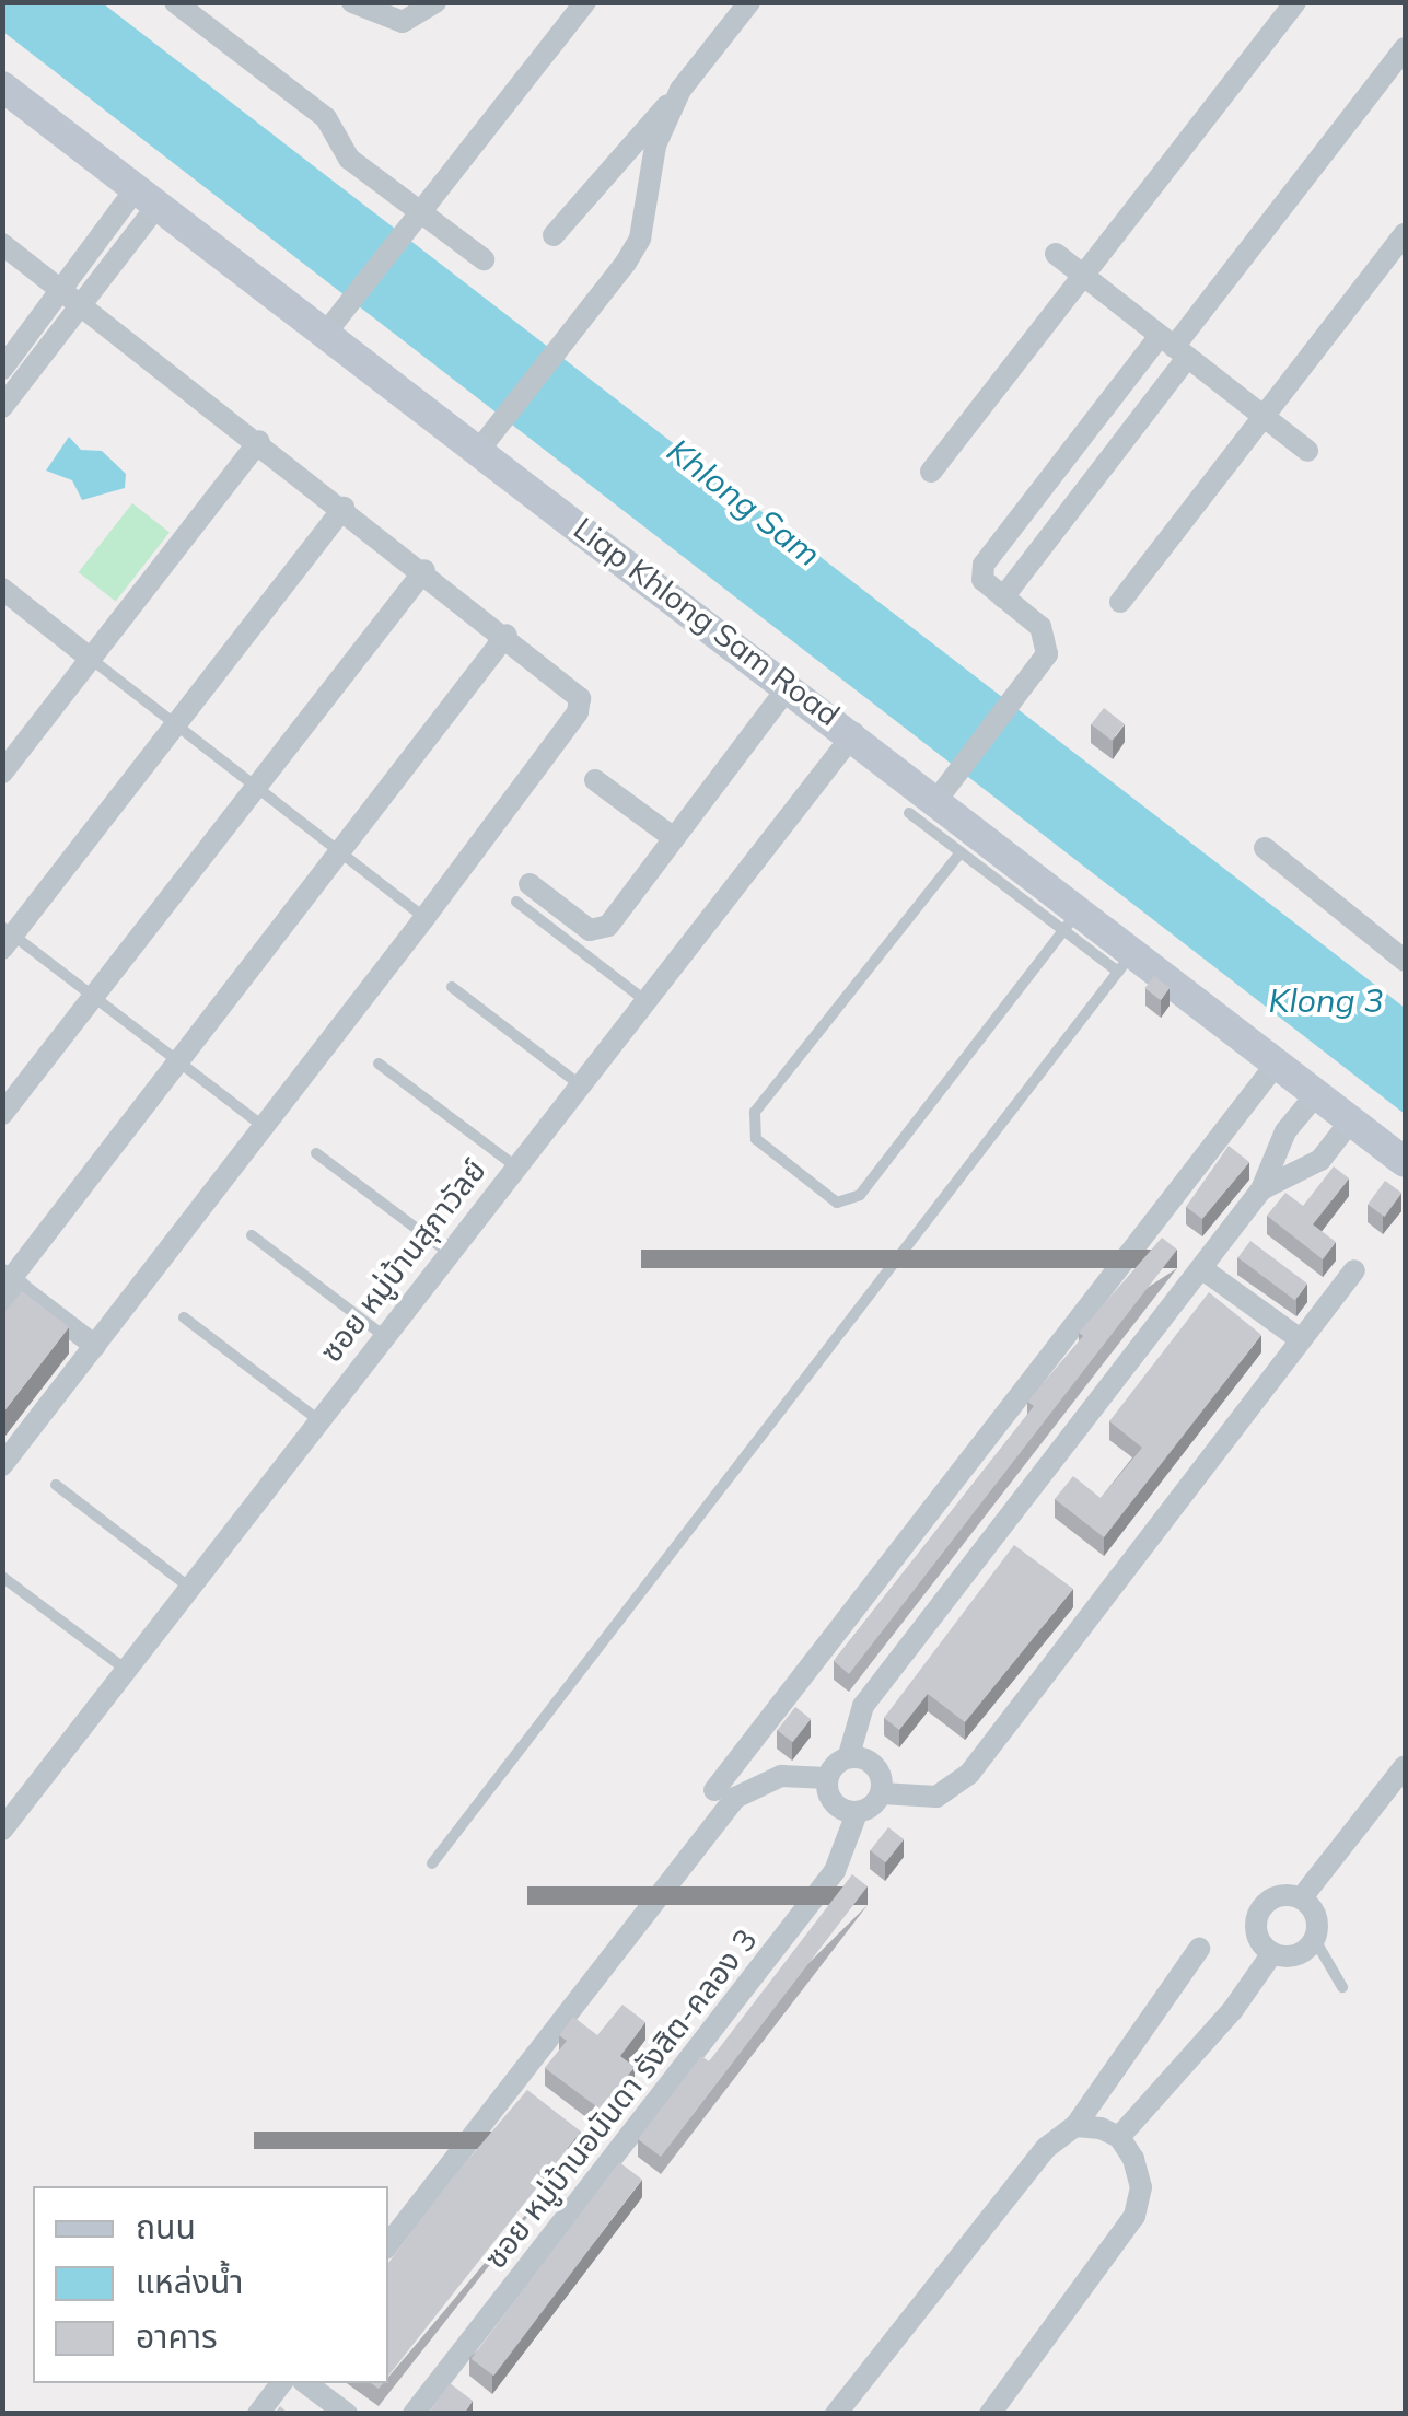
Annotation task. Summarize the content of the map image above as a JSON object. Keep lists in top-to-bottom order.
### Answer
{
  "streets": {
    "main road": ["Liap Khlong Sam Road"],
    "street": ["ซอย หมู่บ้านสุภาวัลย์", "ซอย หมู่บ้านอนันดา รังสิต-คลอง 3"]
  },
  "crossings": [
    ["Liap Khlong Sam Road", "ซอย หมู่บ้านสุภาวัลย์"]
  ],
  "water": ["Khlong Sam", "Klong 3"],
  "legend": ["ถนน", "แหล่งน้ำ", "อาคาร"]
}
